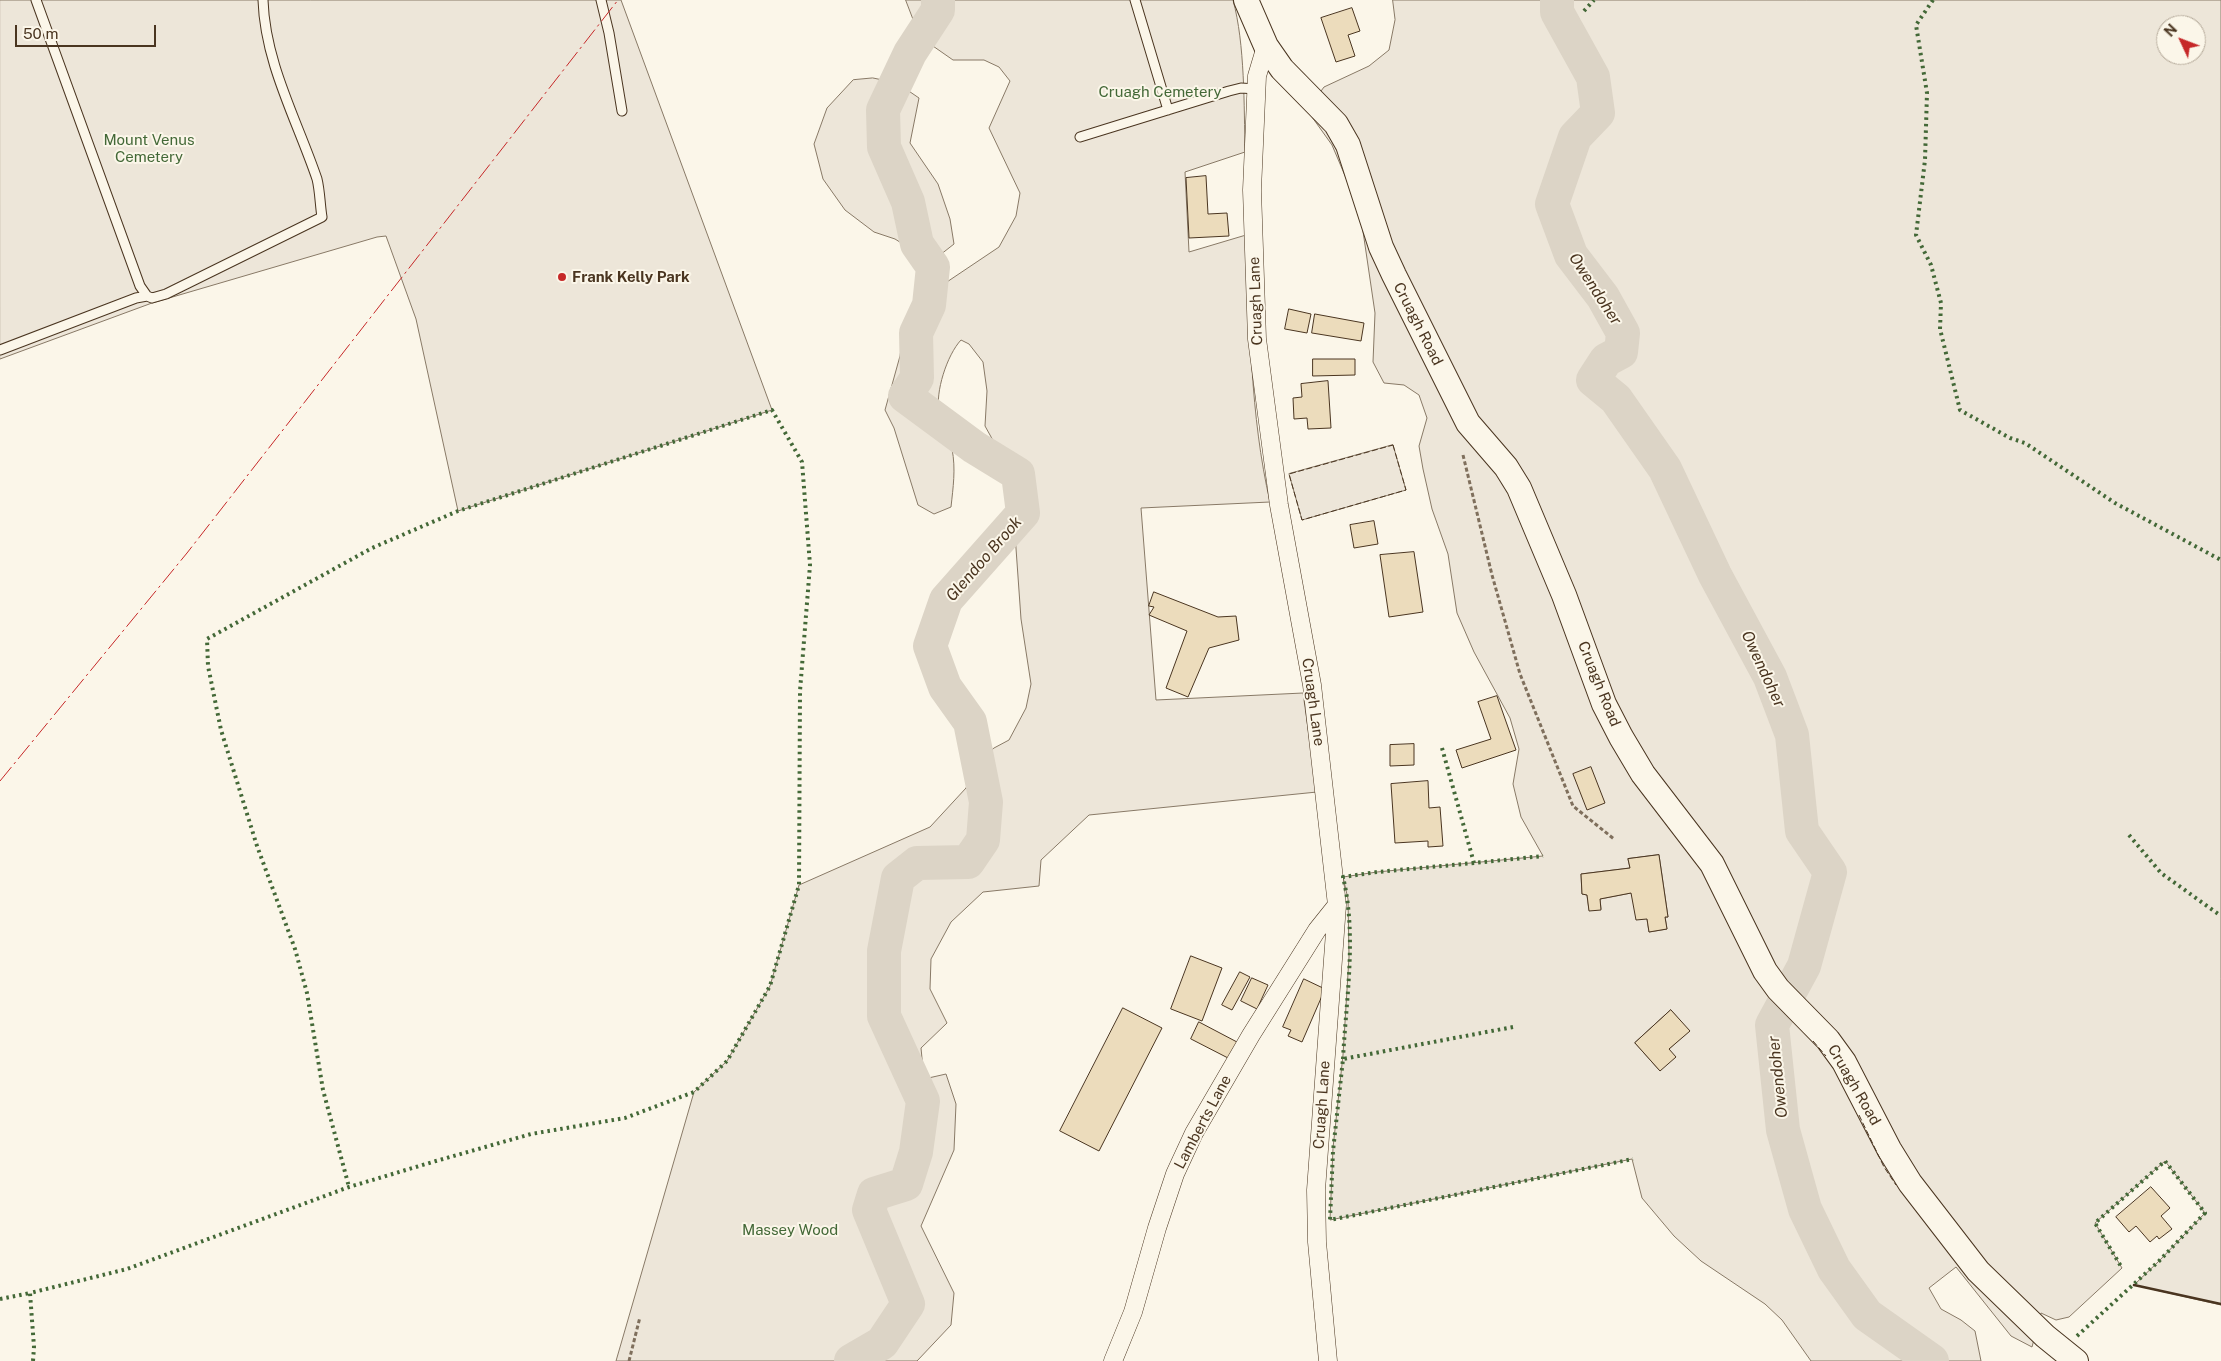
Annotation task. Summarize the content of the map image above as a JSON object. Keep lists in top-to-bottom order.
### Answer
{
  "streets": {
    "main road": ["Cruagh Road"],
    "street": ["Cruagh Lane", "Lamberts Lane"]
  },
  "crossings": [
    ["Cruagh Lane", "Cruagh Road"],
    ["Cruagh Lane", "Lamberts Lane"]
  ],
  "water": ["Owendoher", "Glendoo Brook"],
  "parks": ["Cruagh Cemetery", "Mount Venus Cemetery", "Massey Wood"],
  "places": ["Frank Kelly Park"],
  "scale_bar": "50 m",
  "north": "top left"
}
